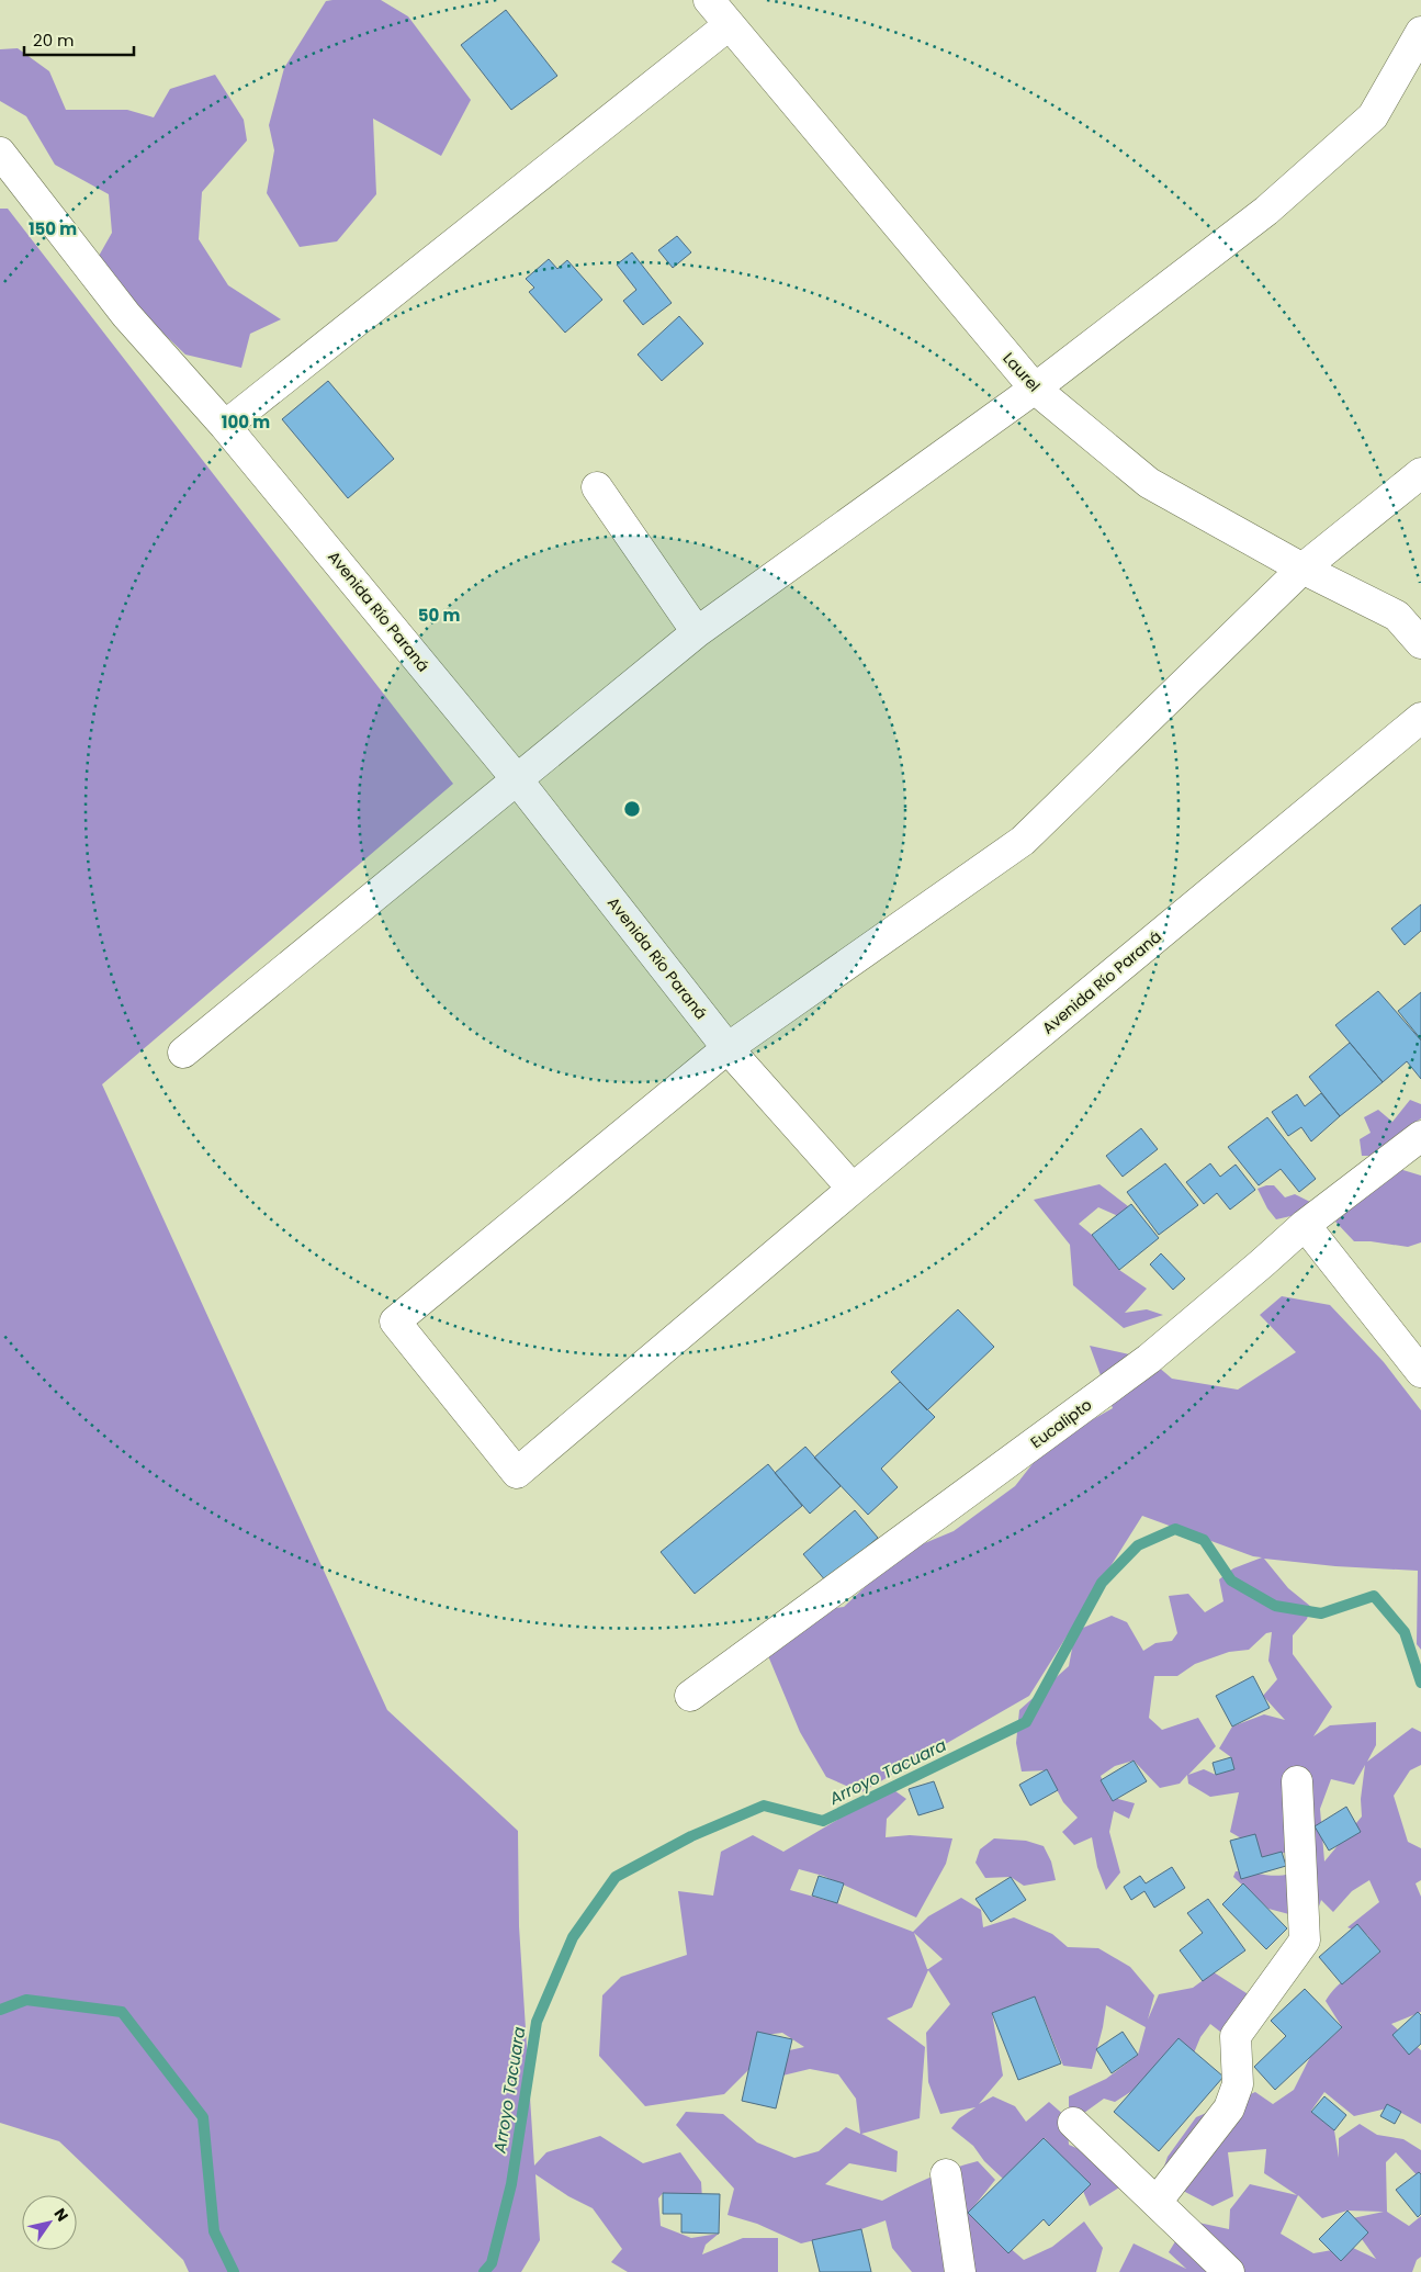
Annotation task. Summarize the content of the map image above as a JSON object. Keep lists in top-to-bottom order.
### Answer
{
  "streets": {
    "street": ["Laurel", "Avenida Río Paraná", "Eucalipto"]
  },
  "water": ["Arroyo Tacuara"],
  "scale_bar": "20 m",
  "north": "top right",
  "rings": ["150 m", "100 m", "50 m"]
}
